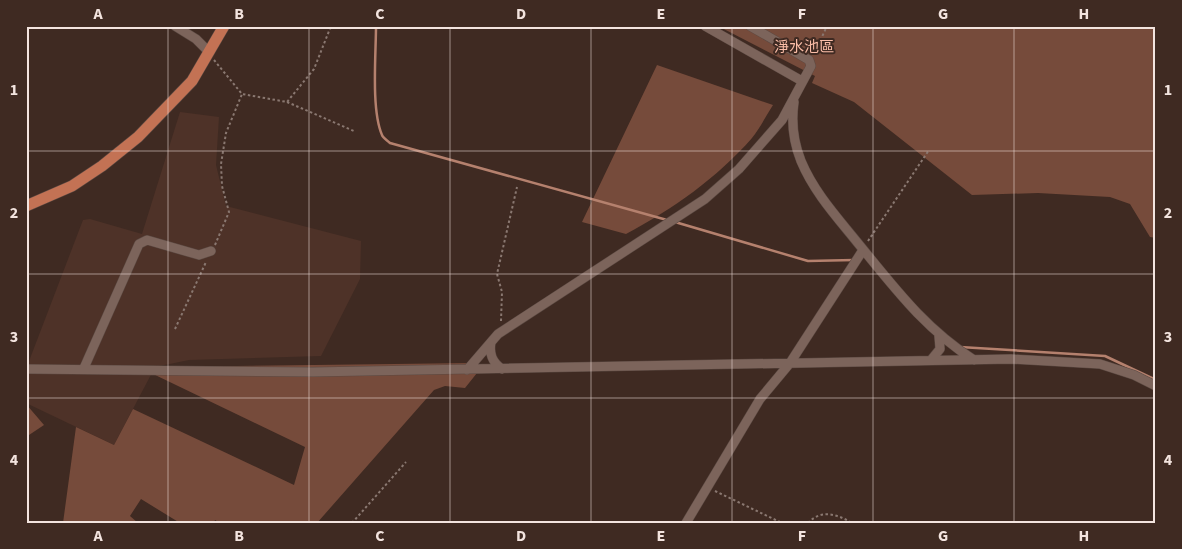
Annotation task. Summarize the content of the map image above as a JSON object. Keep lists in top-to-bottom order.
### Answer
{
  "parks": ["淨水池區"],
  "grid": {
    "columns": [
      "A",
      "B",
      "C",
      "D",
      "E",
      "F",
      "G",
      "H"
    ],
    "rows": [
      "1",
      "2",
      "3",
      "4"
    ]
  }
}
